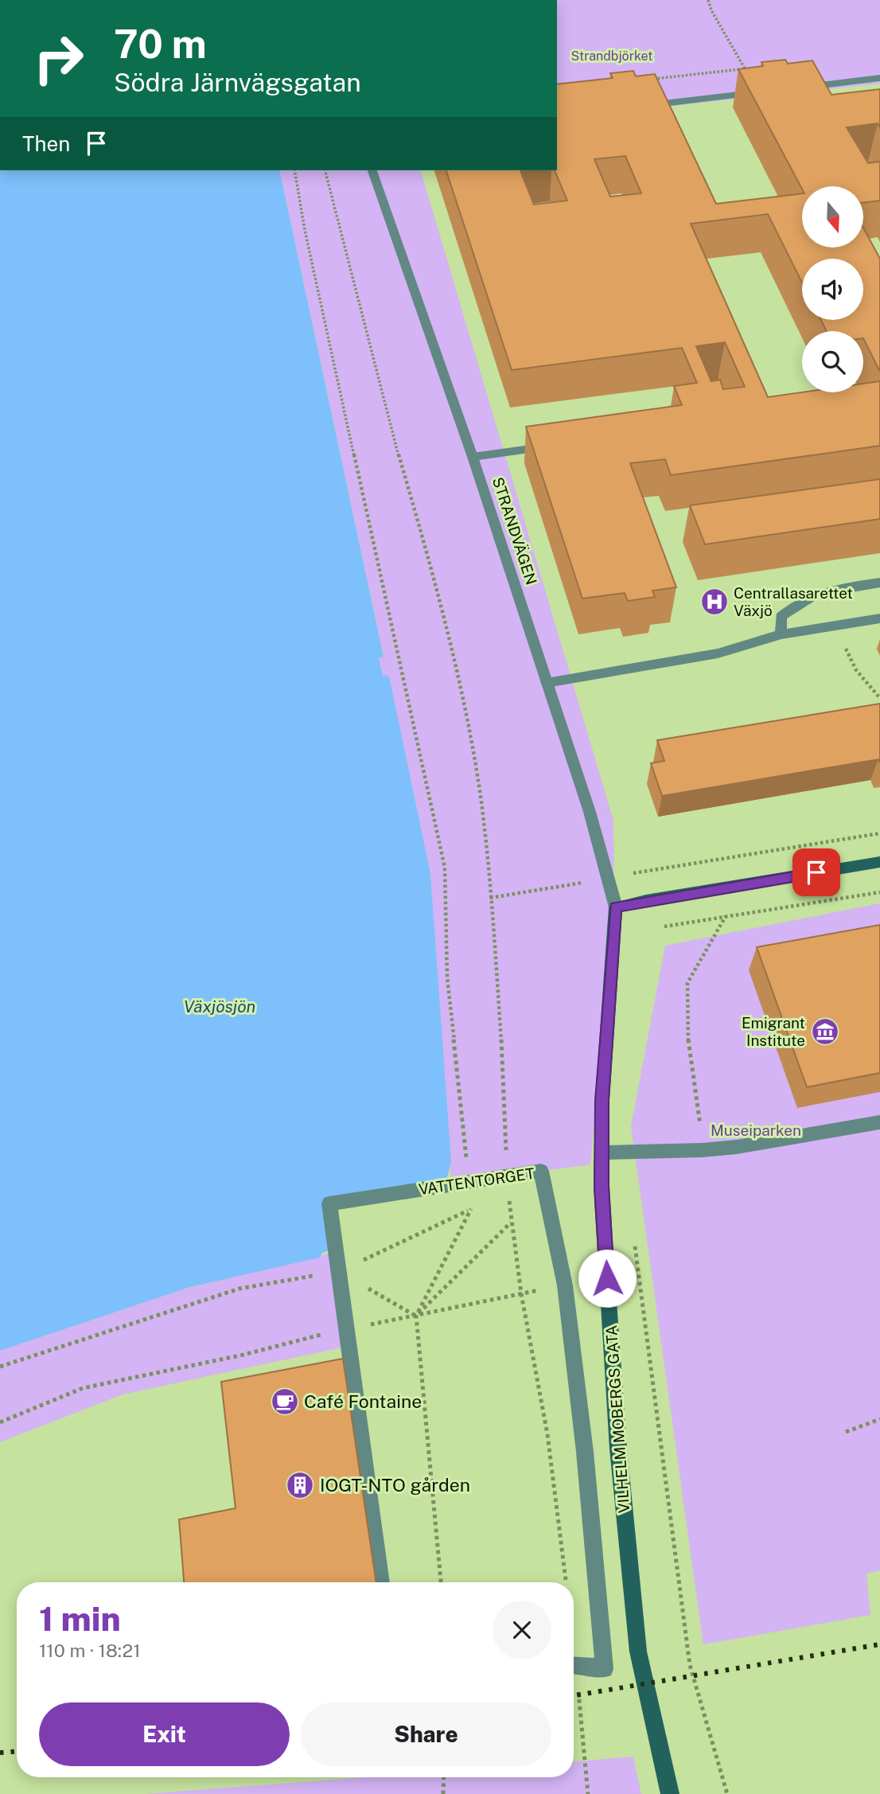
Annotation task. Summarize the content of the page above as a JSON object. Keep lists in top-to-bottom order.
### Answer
{
  "streets": {
    "street": ["STRANDVÄGEN", "VATTENTORGET", "VILHELM MOBERGS GATA"]
  },
  "crossings": [
    ["STRANDVÄGEN", "VILHELM MOBERGS GATA"]
  ],
  "water": ["Växjösjön"],
  "parks": ["Strandbjörket", "Museiparken"],
  "places": {
    "hospital": ["Centrallasarettet Växjö"],
    "museum": ["Emigrant Institute"],
    "cafe": ["Café Fontaine"],
    "building": ["IOGT-NTO gården"]
  },
  "north": "bottom",
  "page": {
    "turn": ["70 m", "Södra Järnvägsgatan"],
    "then": "Then",
    "heading": ["1 min", "110 m · 18:21"],
    "buttons": ["Exit", "Share"]
  }
}
